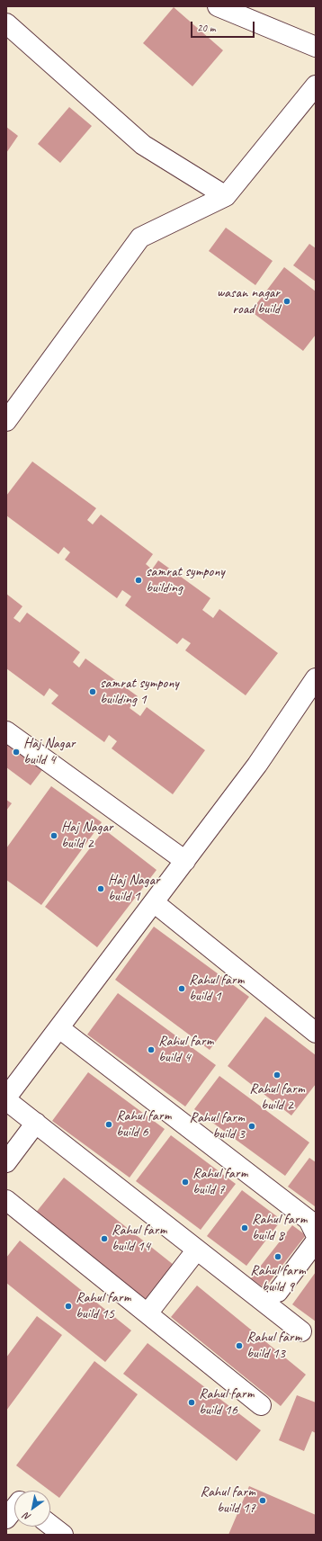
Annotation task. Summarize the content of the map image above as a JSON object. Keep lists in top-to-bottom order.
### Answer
{
  "places": [
    "wasan nagar road build",
    "samrat sympony building",
    "samrat sympony building 1",
    "Haj Nagar build 4",
    "Haj Nagar build 2",
    "Haj Nagar build 1",
    "Rahul farm build 1",
    "Rahul farm build 4",
    "Rahul farm build 2",
    "Rahul farm build 6",
    "Rahul farm build 3",
    "Rahul farm build 7",
    "Rahul farm build 8",
    "Rahul farm build 14",
    "Rahul farm build 9",
    "Rahul farm build 15",
    "Rahul farm build 13",
    "Rahul farm build 16",
    "Rahul farm build 17"
  ],
  "scale_bar": "20 m",
  "north": "bottom left"
}
